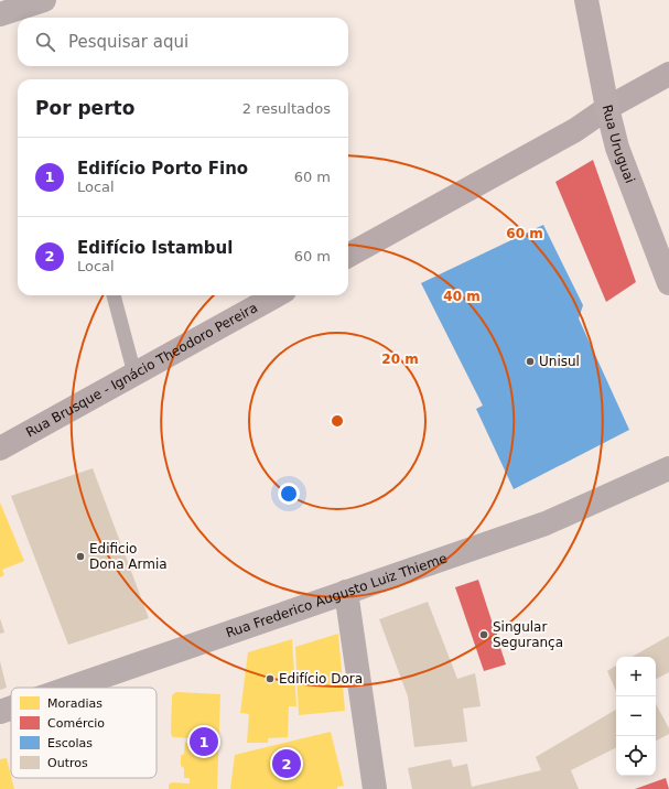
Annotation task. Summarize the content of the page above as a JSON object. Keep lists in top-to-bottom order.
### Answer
{
  "streets": {
    "main road": ["Rua Uruguai", "Rua Brusque - Ignácio Theodoro Pereira"],
    "street": ["Rua Frederico Augusto Luiz Thieme"]
  },
  "places": [
    "Unisul",
    "Edificio Dona Armia",
    "Singular Segurança",
    "Edifício Dora"
  ],
  "legend": [
    "Moradias",
    "Comércio",
    "Escolas",
    "Outros"
  ],
  "page": {
    "search": "Pesquisar aqui",
    "heading": ["Por perto", "2 resultados"],
    "list": [
      {
        "mark": "1",
        "name": "Edifício Porto Fino",
        "note": "Local",
        "value": "60 m"
      },
      {
        "mark": "2",
        "name": "Edifício Istambul",
        "note": "Local",
        "value": "60 m"
      }
    ],
    "map_buttons": ["+", "−"],
    "pins": ["1", "2"]
  },
  "rings": ["60 m", "40 m", "20 m"]
}
